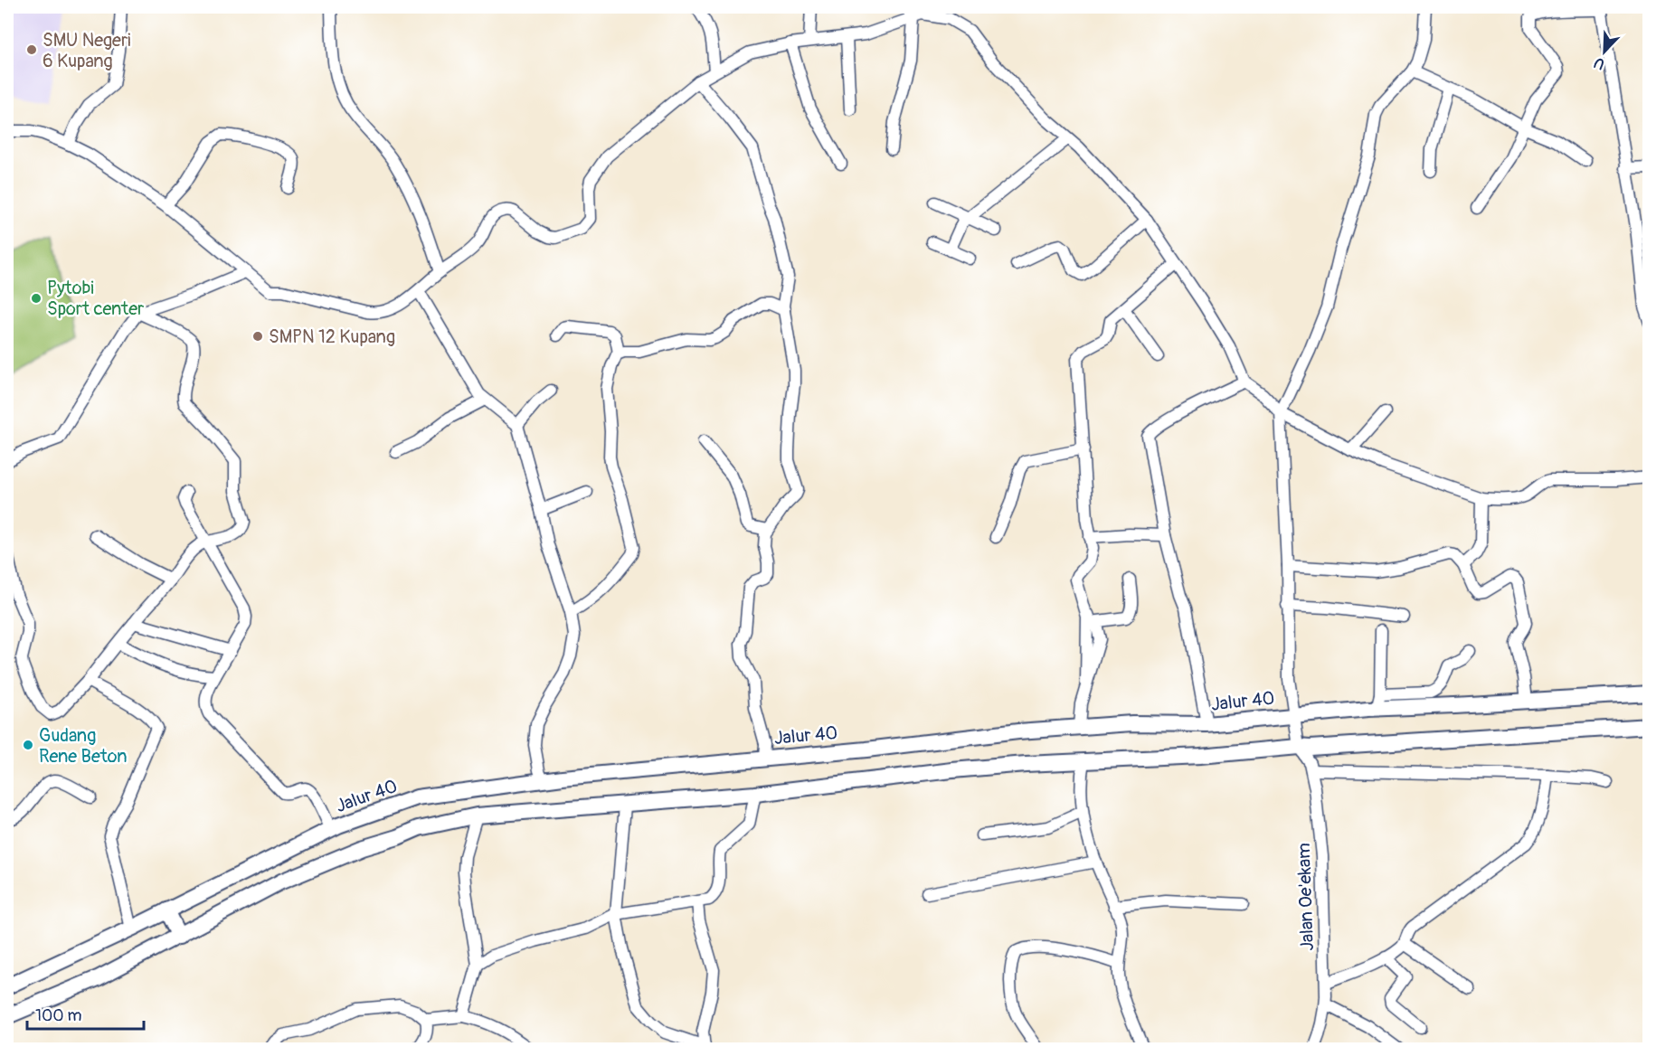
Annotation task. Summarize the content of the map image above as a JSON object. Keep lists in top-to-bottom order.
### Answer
{
  "streets": {
    "highway": ["Jalur 40"],
    "street": ["Jalan Oe'ekam"]
  },
  "crossings": [
    ["Jalur 40", "Jalan Oe'ekam"]
  ],
  "places": [
    "SMU Negeri 6 Kupang",
    "Pytobi Sport center",
    "SMPN 12 Kupang",
    "Gudang Rene Beton"
  ],
  "scale_bar": "100 m",
  "north": "bottom left"
}
